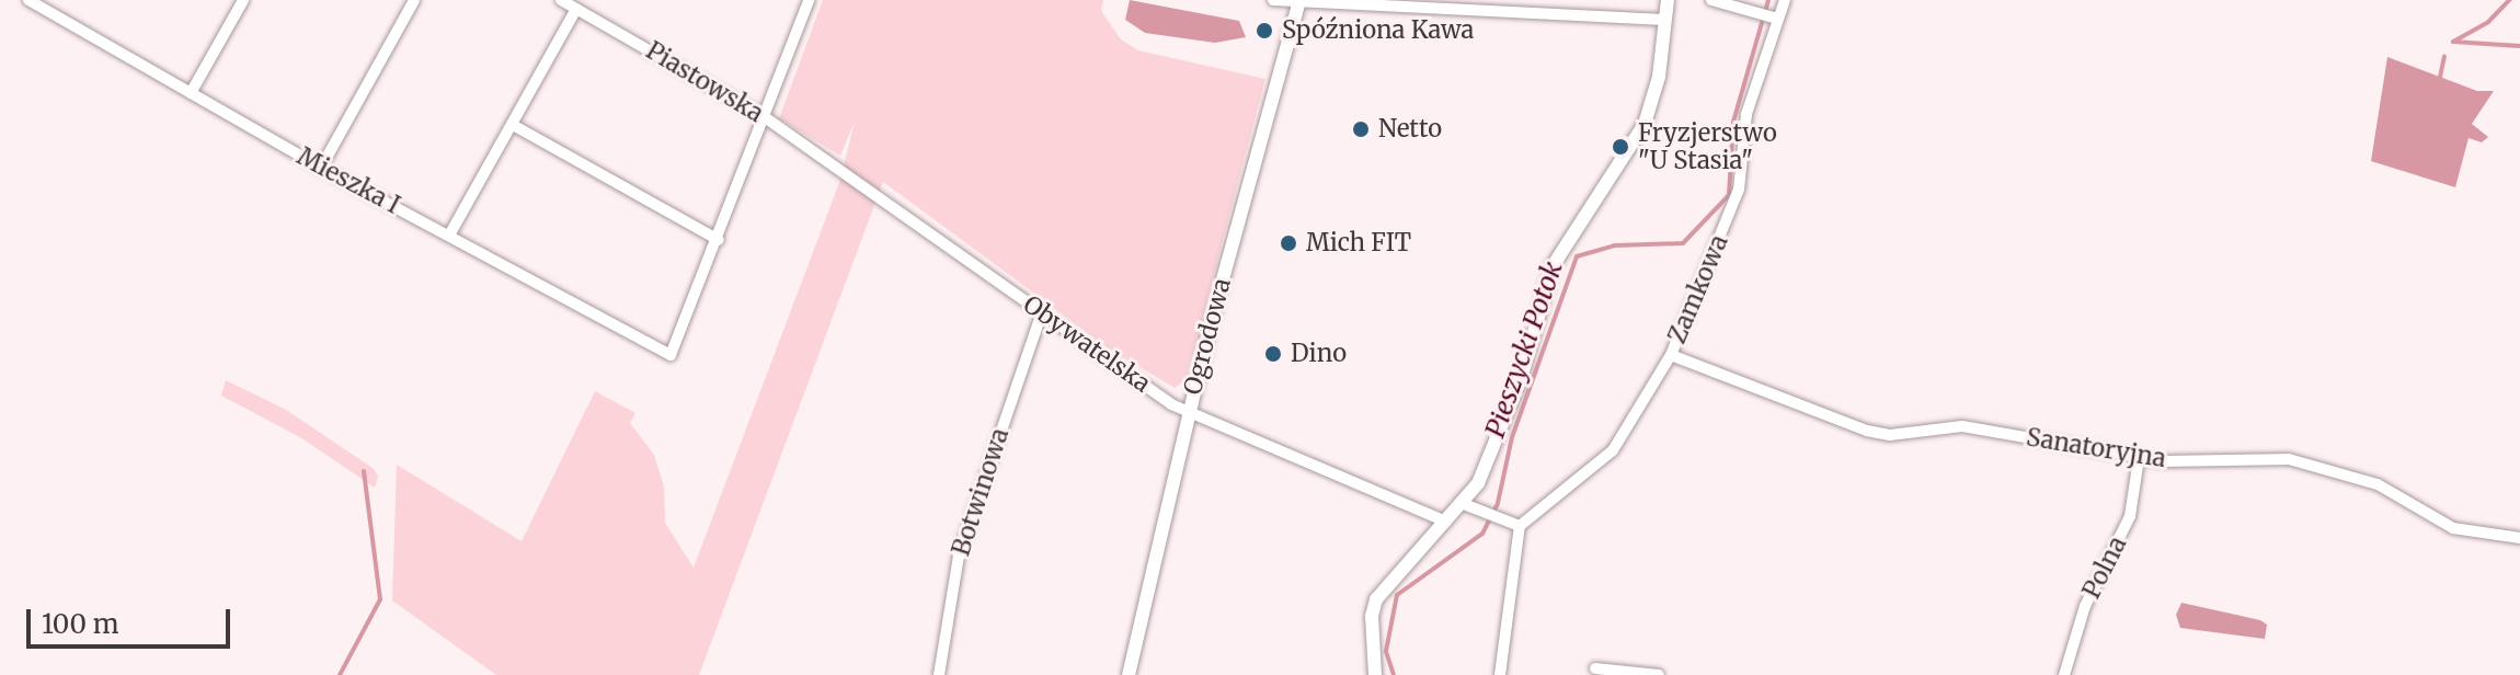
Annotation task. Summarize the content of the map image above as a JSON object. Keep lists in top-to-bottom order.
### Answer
{
  "streets": {
    "street": [
      "Piastowska",
      "Mieszka I",
      "Zamkowa",
      "Ogrodowa",
      "Obywatelska",
      "Sanatoryjna",
      "Botwinowa",
      "Polna"
    ]
  },
  "crossings": [
    ["Piastowska", "Obywatelska"],
    ["Zamkowa", "Sanatoryjna"],
    ["Ogrodowa", "Obywatelska"],
    ["Obywatelska", "Botwinowa"],
    ["Sanatoryjna", "Polna"]
  ],
  "water": ["Pieszycki Potok"],
  "places": [
    "Spóźniona Kawa",
    "Netto",
    "Fryzjerstwo \"U Stasia\"",
    "Mich FIT",
    "Dino"
  ],
  "scale_bar": "100 m"
}
